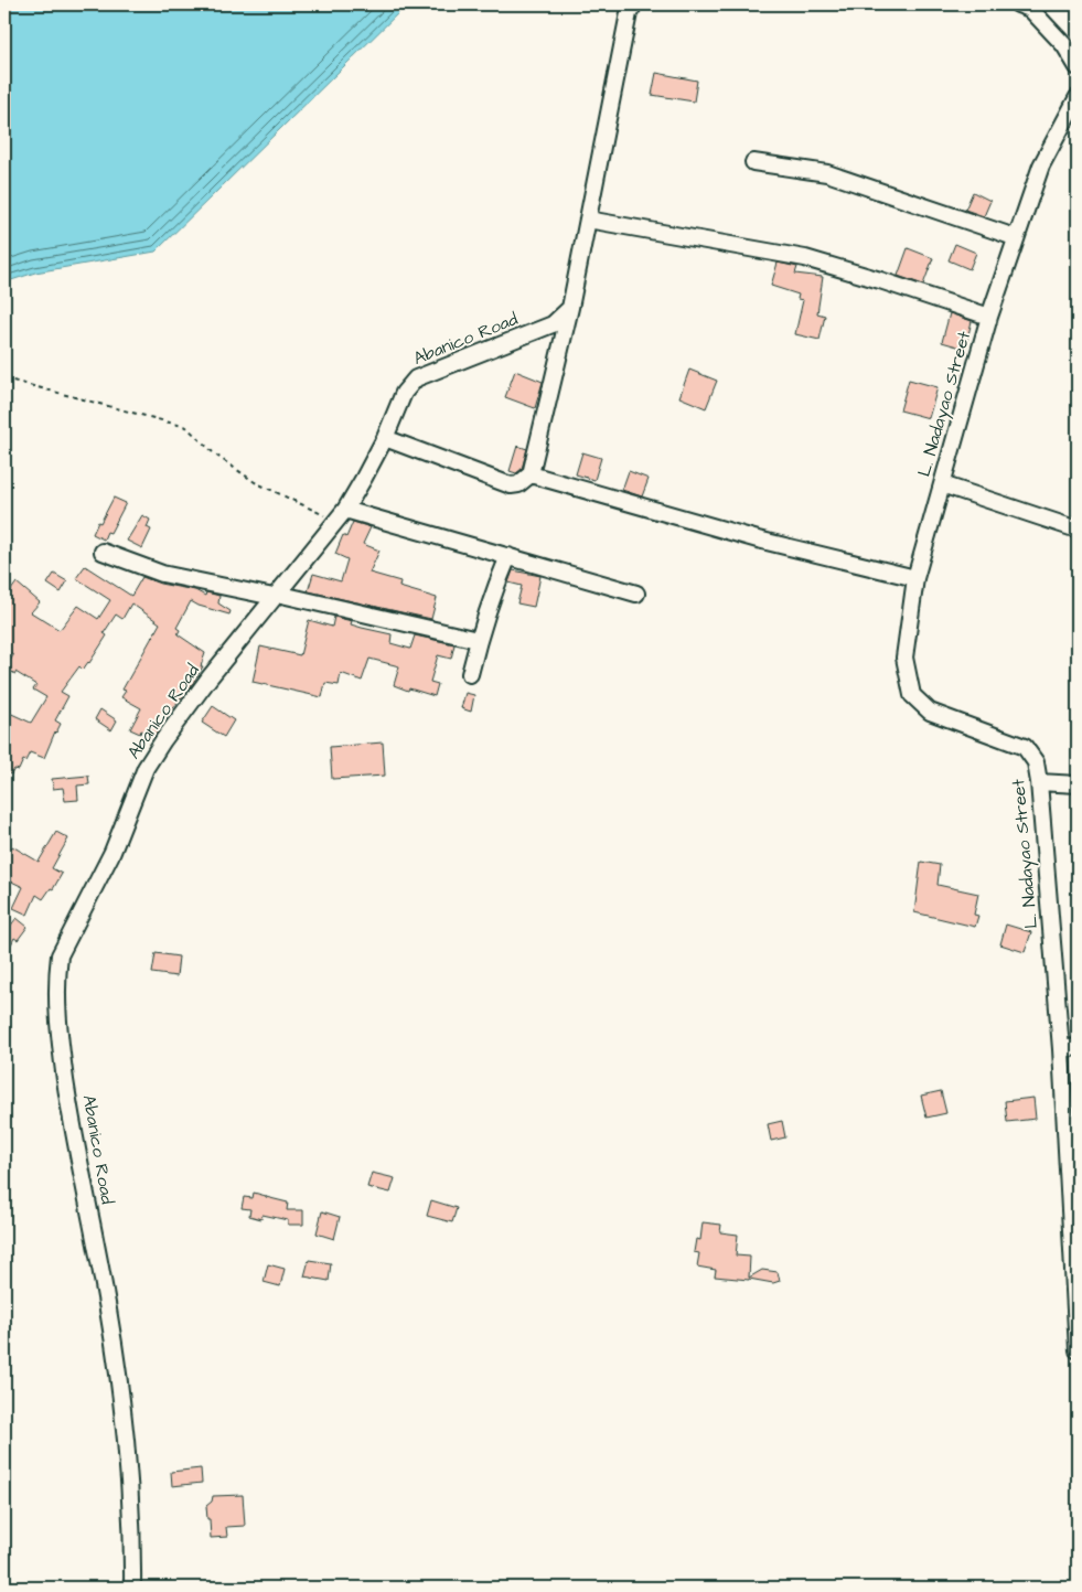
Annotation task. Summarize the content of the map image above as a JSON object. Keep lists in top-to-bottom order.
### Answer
{
  "streets": {
    "street": ["Abanico Road", "L. Nadayao Street"]
  }
}
